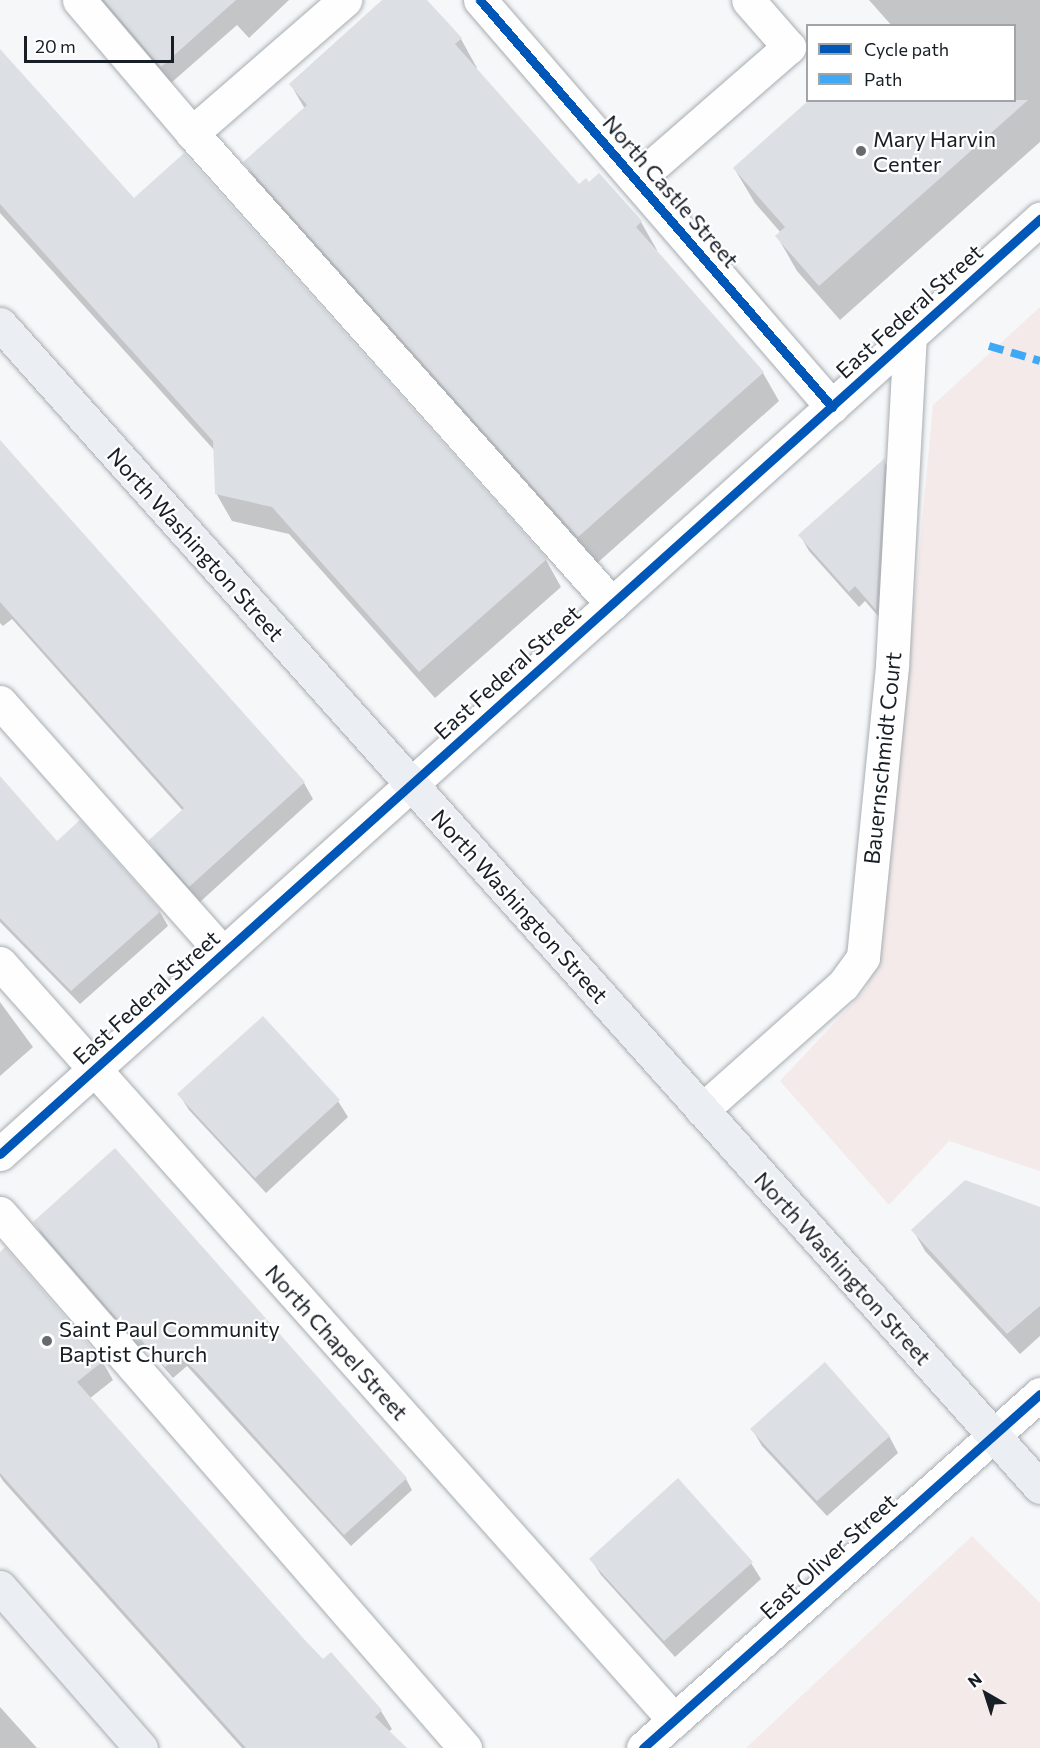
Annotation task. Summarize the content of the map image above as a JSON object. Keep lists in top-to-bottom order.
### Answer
{
  "streets": {
    "main road": ["North Washington Street"],
    "street": [
      "North Castle Street",
      "East Federal Street",
      "Bauernschmidt Court",
      "North Chapel Street",
      "East Oliver Street"
    ]
  },
  "crossings": [
    ["North Castle Street", "East Federal Street"],
    ["East Federal Street", "North Washington Street"],
    ["East Federal Street", "Bauernschmidt Court"],
    ["East Federal Street", "North Chapel Street"],
    ["North Washington Street", "Bauernschmidt Court"],
    ["North Washington Street", "East Oliver Street"],
    ["North Chapel Street", "East Oliver Street"]
  ],
  "places": ["Mary Harvin Center", "Saint Paul Community Baptist Church"],
  "legend": ["Cycle path", "Path"],
  "scale_bar": "20 m",
  "north": "top left"
}
